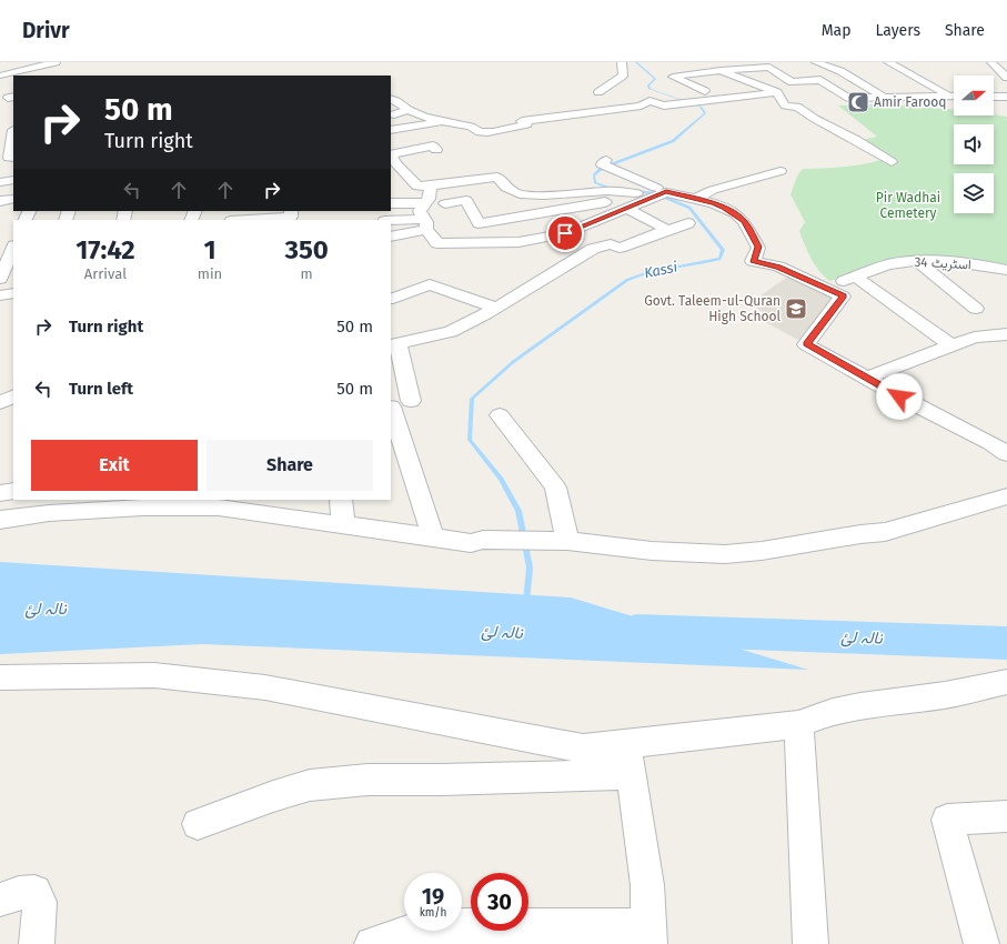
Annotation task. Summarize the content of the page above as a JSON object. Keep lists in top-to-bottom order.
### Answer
{
  "streets": {
    "street": ["اسٹریٹ 34"]
  },
  "water": ["Kassi", "نالہ لئ"],
  "parks": ["Pir Wadhai Cemetery"],
  "places": {
    "mosque": ["Amir Farooq"],
    "school or university": ["Govt. Taleem-ul-Quran High School"]
  },
  "north": "right",
  "page": {
    "header": "Drivr",
    "nav": ["Map", "Layers", "Share"],
    "turn": ["50 m", "Turn right"],
    "eta": [
      "17:42",
      "Arrival",
      "1",
      "min",
      "350",
      "m"
    ],
    "list": [
      {
        "name": "Turn right",
        "value": "50 m"
      },
      {
        "name": "Turn left",
        "value": "50 m"
      }
    ],
    "buttons": ["Exit", "Share"],
    "speed": "19 km/h",
    "limit": "30"
  }
}
